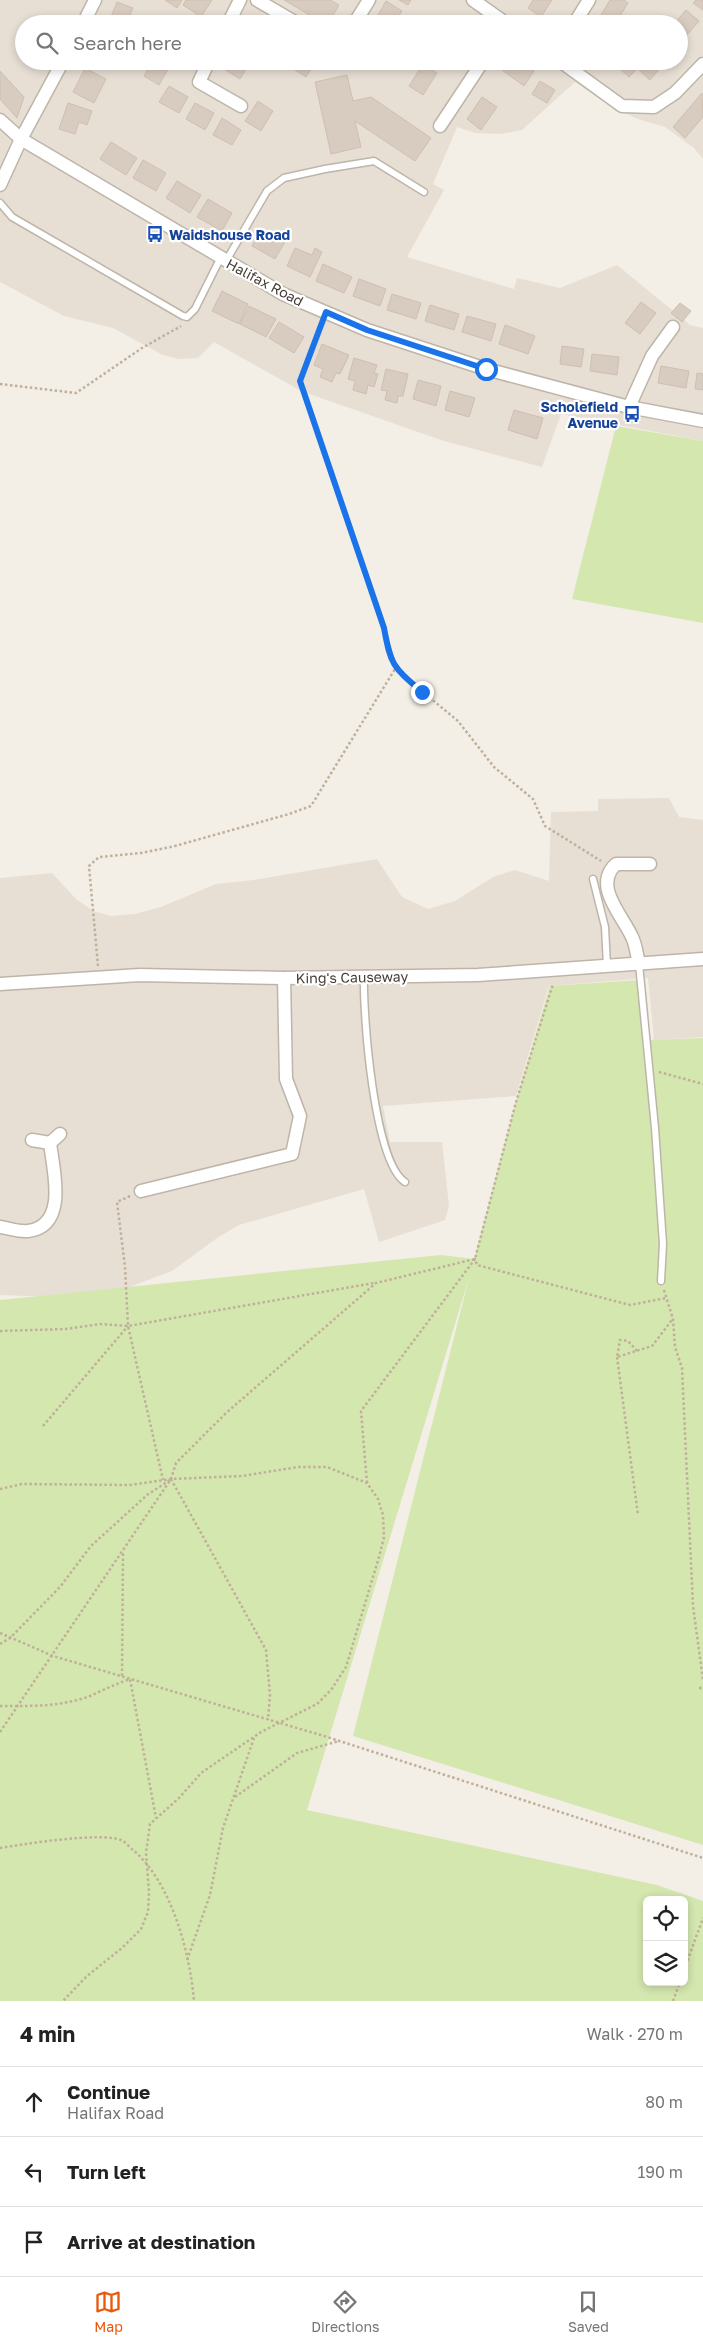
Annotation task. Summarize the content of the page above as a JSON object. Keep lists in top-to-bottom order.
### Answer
{
  "streets": {
    "street": ["Halifax Road", "King's Causeway"]
  },
  "places": {
    "bus stop": ["Waidshouse Road", "Scholefield Avenue"]
  },
  "page": {
    "search": "Search here",
    "heading": ["4 min", "Walk · 270 m"],
    "list": [
      ["Continue", "Halifax Road", "80 m"],
      ["Turn left", "190 m"],
      "Arrive at destination"
    ],
    "nav": ["Map", "Directions", "Saved"]
  }
}
